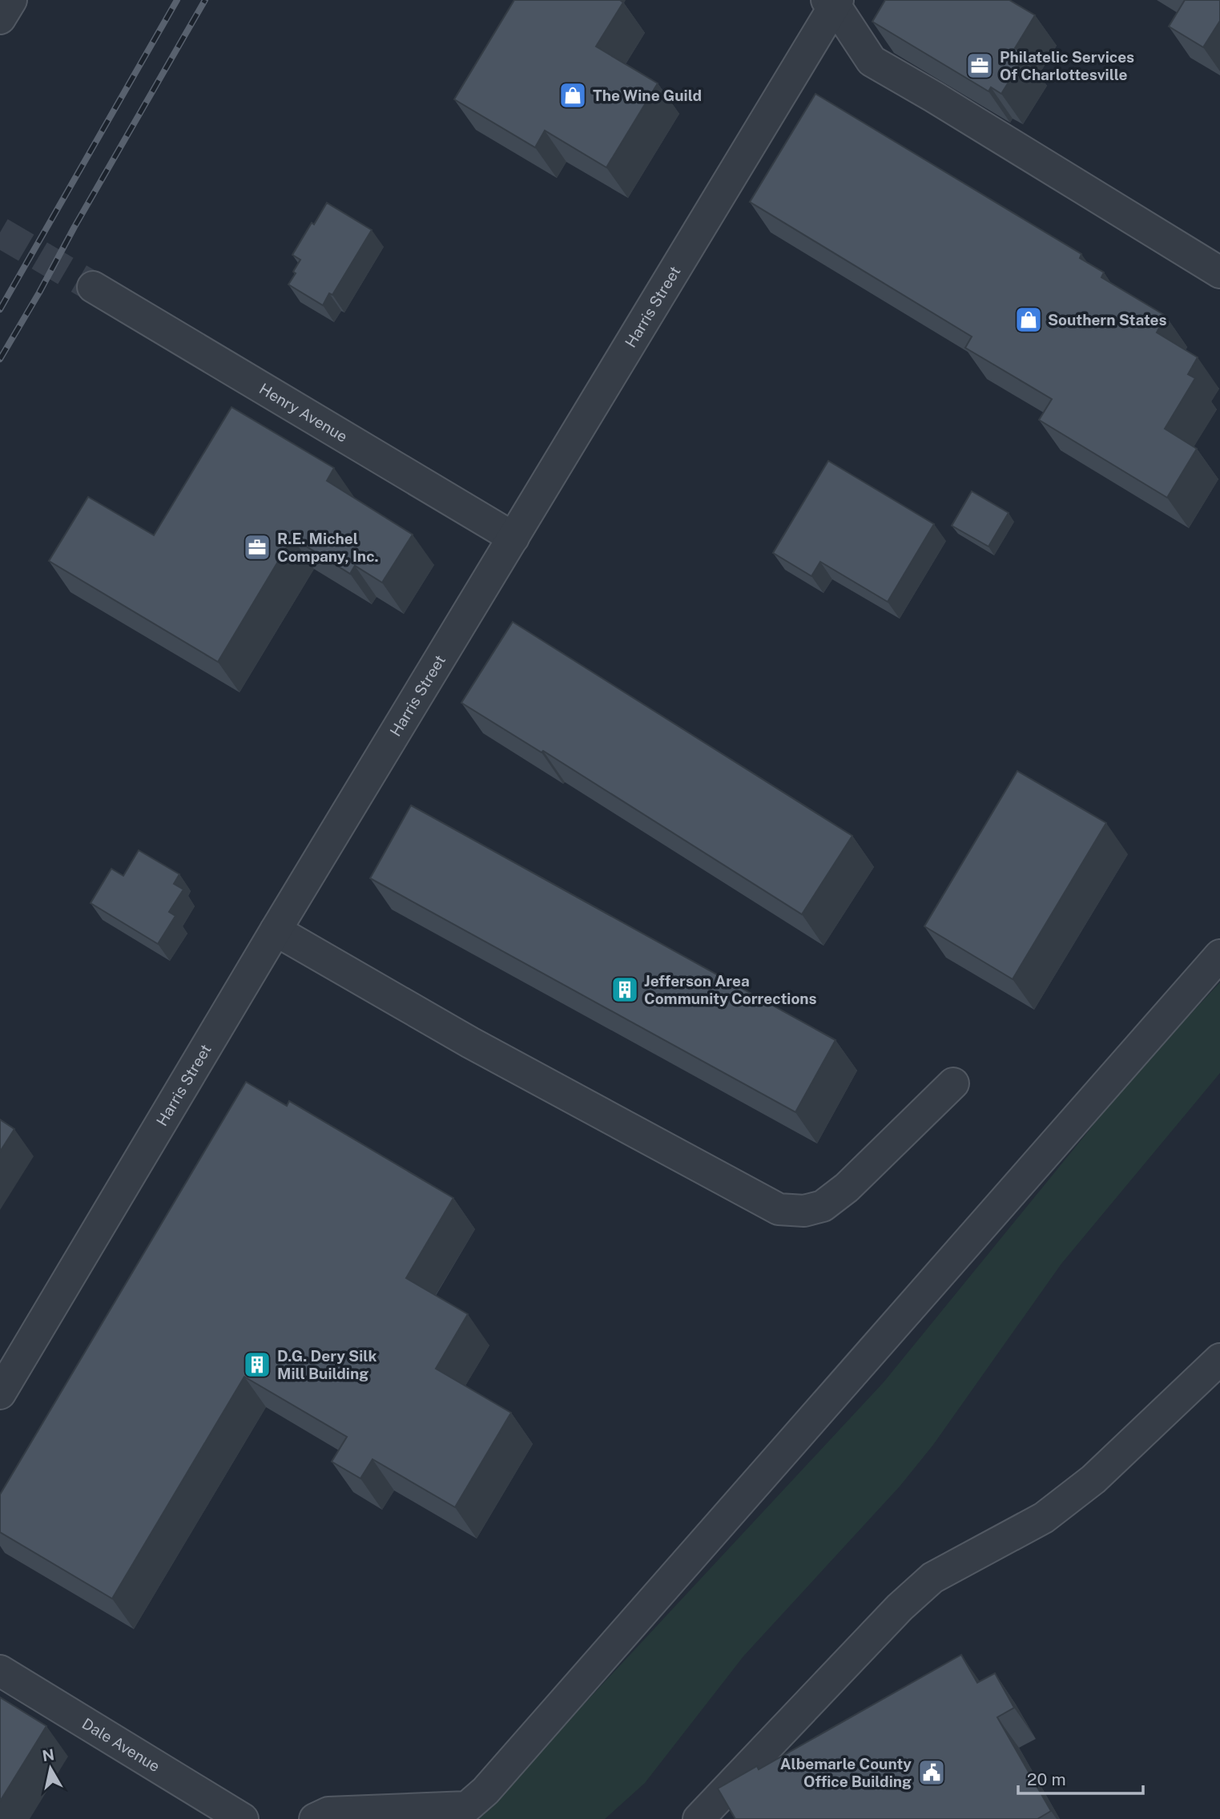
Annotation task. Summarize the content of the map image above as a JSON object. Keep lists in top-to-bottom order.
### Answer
{
  "streets": {
    "street": ["Harris Street", "Henry Avenue", "Dale Avenue"]
  },
  "crossings": [
    ["Harris Street", "Henry Avenue"]
  ],
  "places": {
    "office": ["Philatelic Services Of Charlottesville", "R.E. Michel Company, Inc."],
    "shop": ["The Wine Guild", "Southern States"],
    "building": ["Jefferson Area Community Corrections", "D.G. Dery Silk Mill Building"],
    "public building": ["Albemarle County Office Building"]
  },
  "scale_bar": "20 m",
  "north": "top"
}
